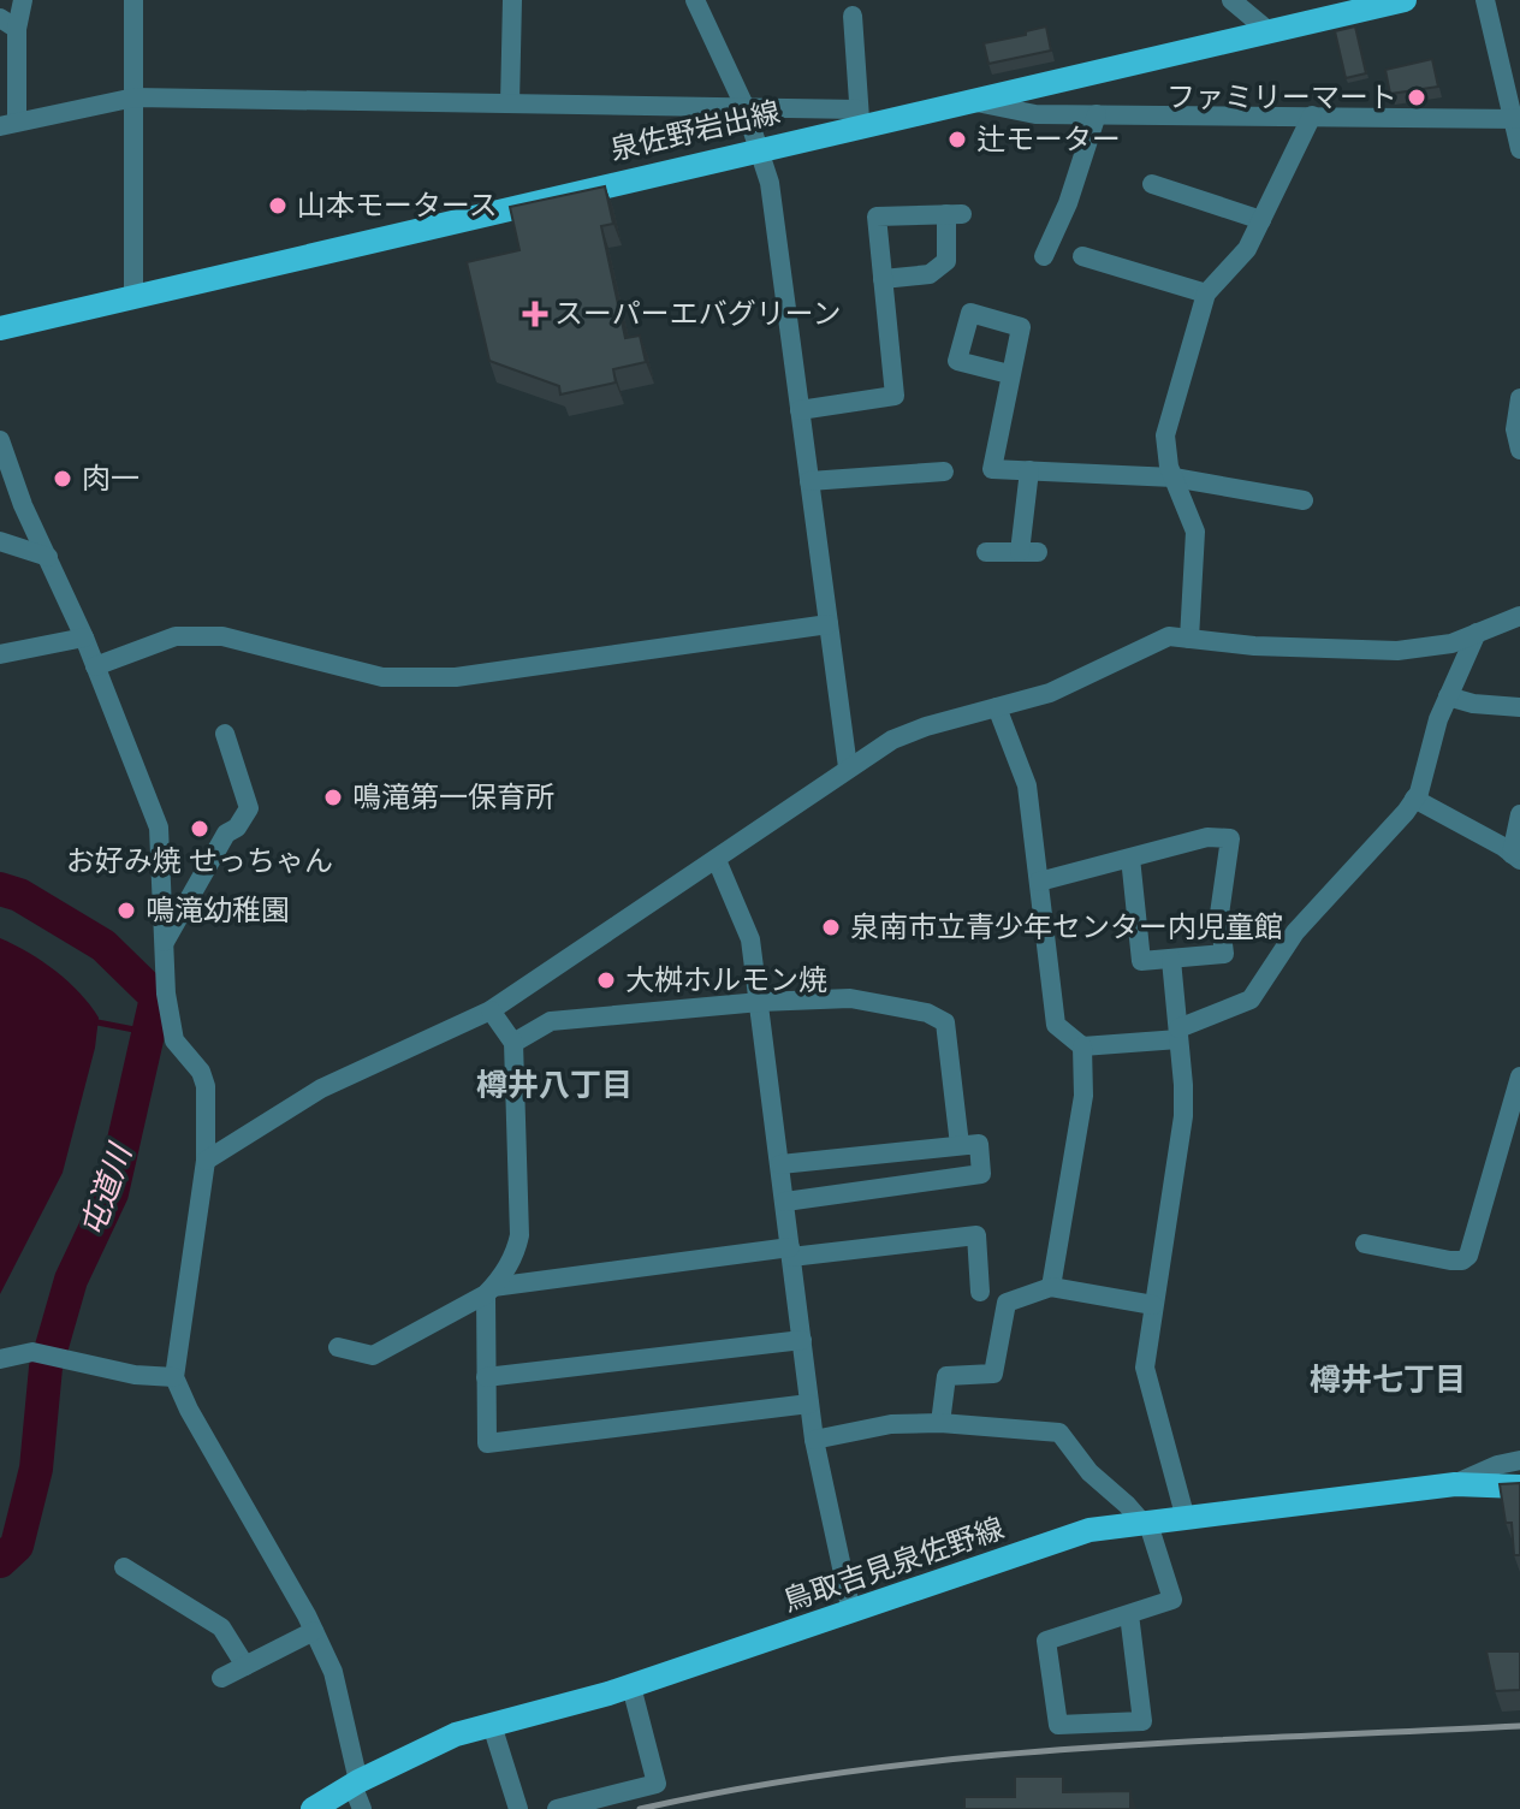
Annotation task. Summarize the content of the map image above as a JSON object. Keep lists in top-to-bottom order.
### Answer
{
  "streets": {
    "main road": ["泉佐野岩出線", "鳥取吉見泉佐野線"]
  },
  "districts": ["樽井八丁目", "樽井七丁目"],
  "water": ["屯道川"],
  "places": {
    "other": [
      "ファミリーマート",
      "辻モーター",
      "山本モータース",
      "肉一",
      "鳴滝第一保育所",
      "お好み焼 せっちゃん",
      "鳴滝幼稚園",
      "泉南市立青少年センター内児童館",
      "大桝ホルモン焼"
    ],
    "health": ["スーパーエバグリーン"]
  }
}
